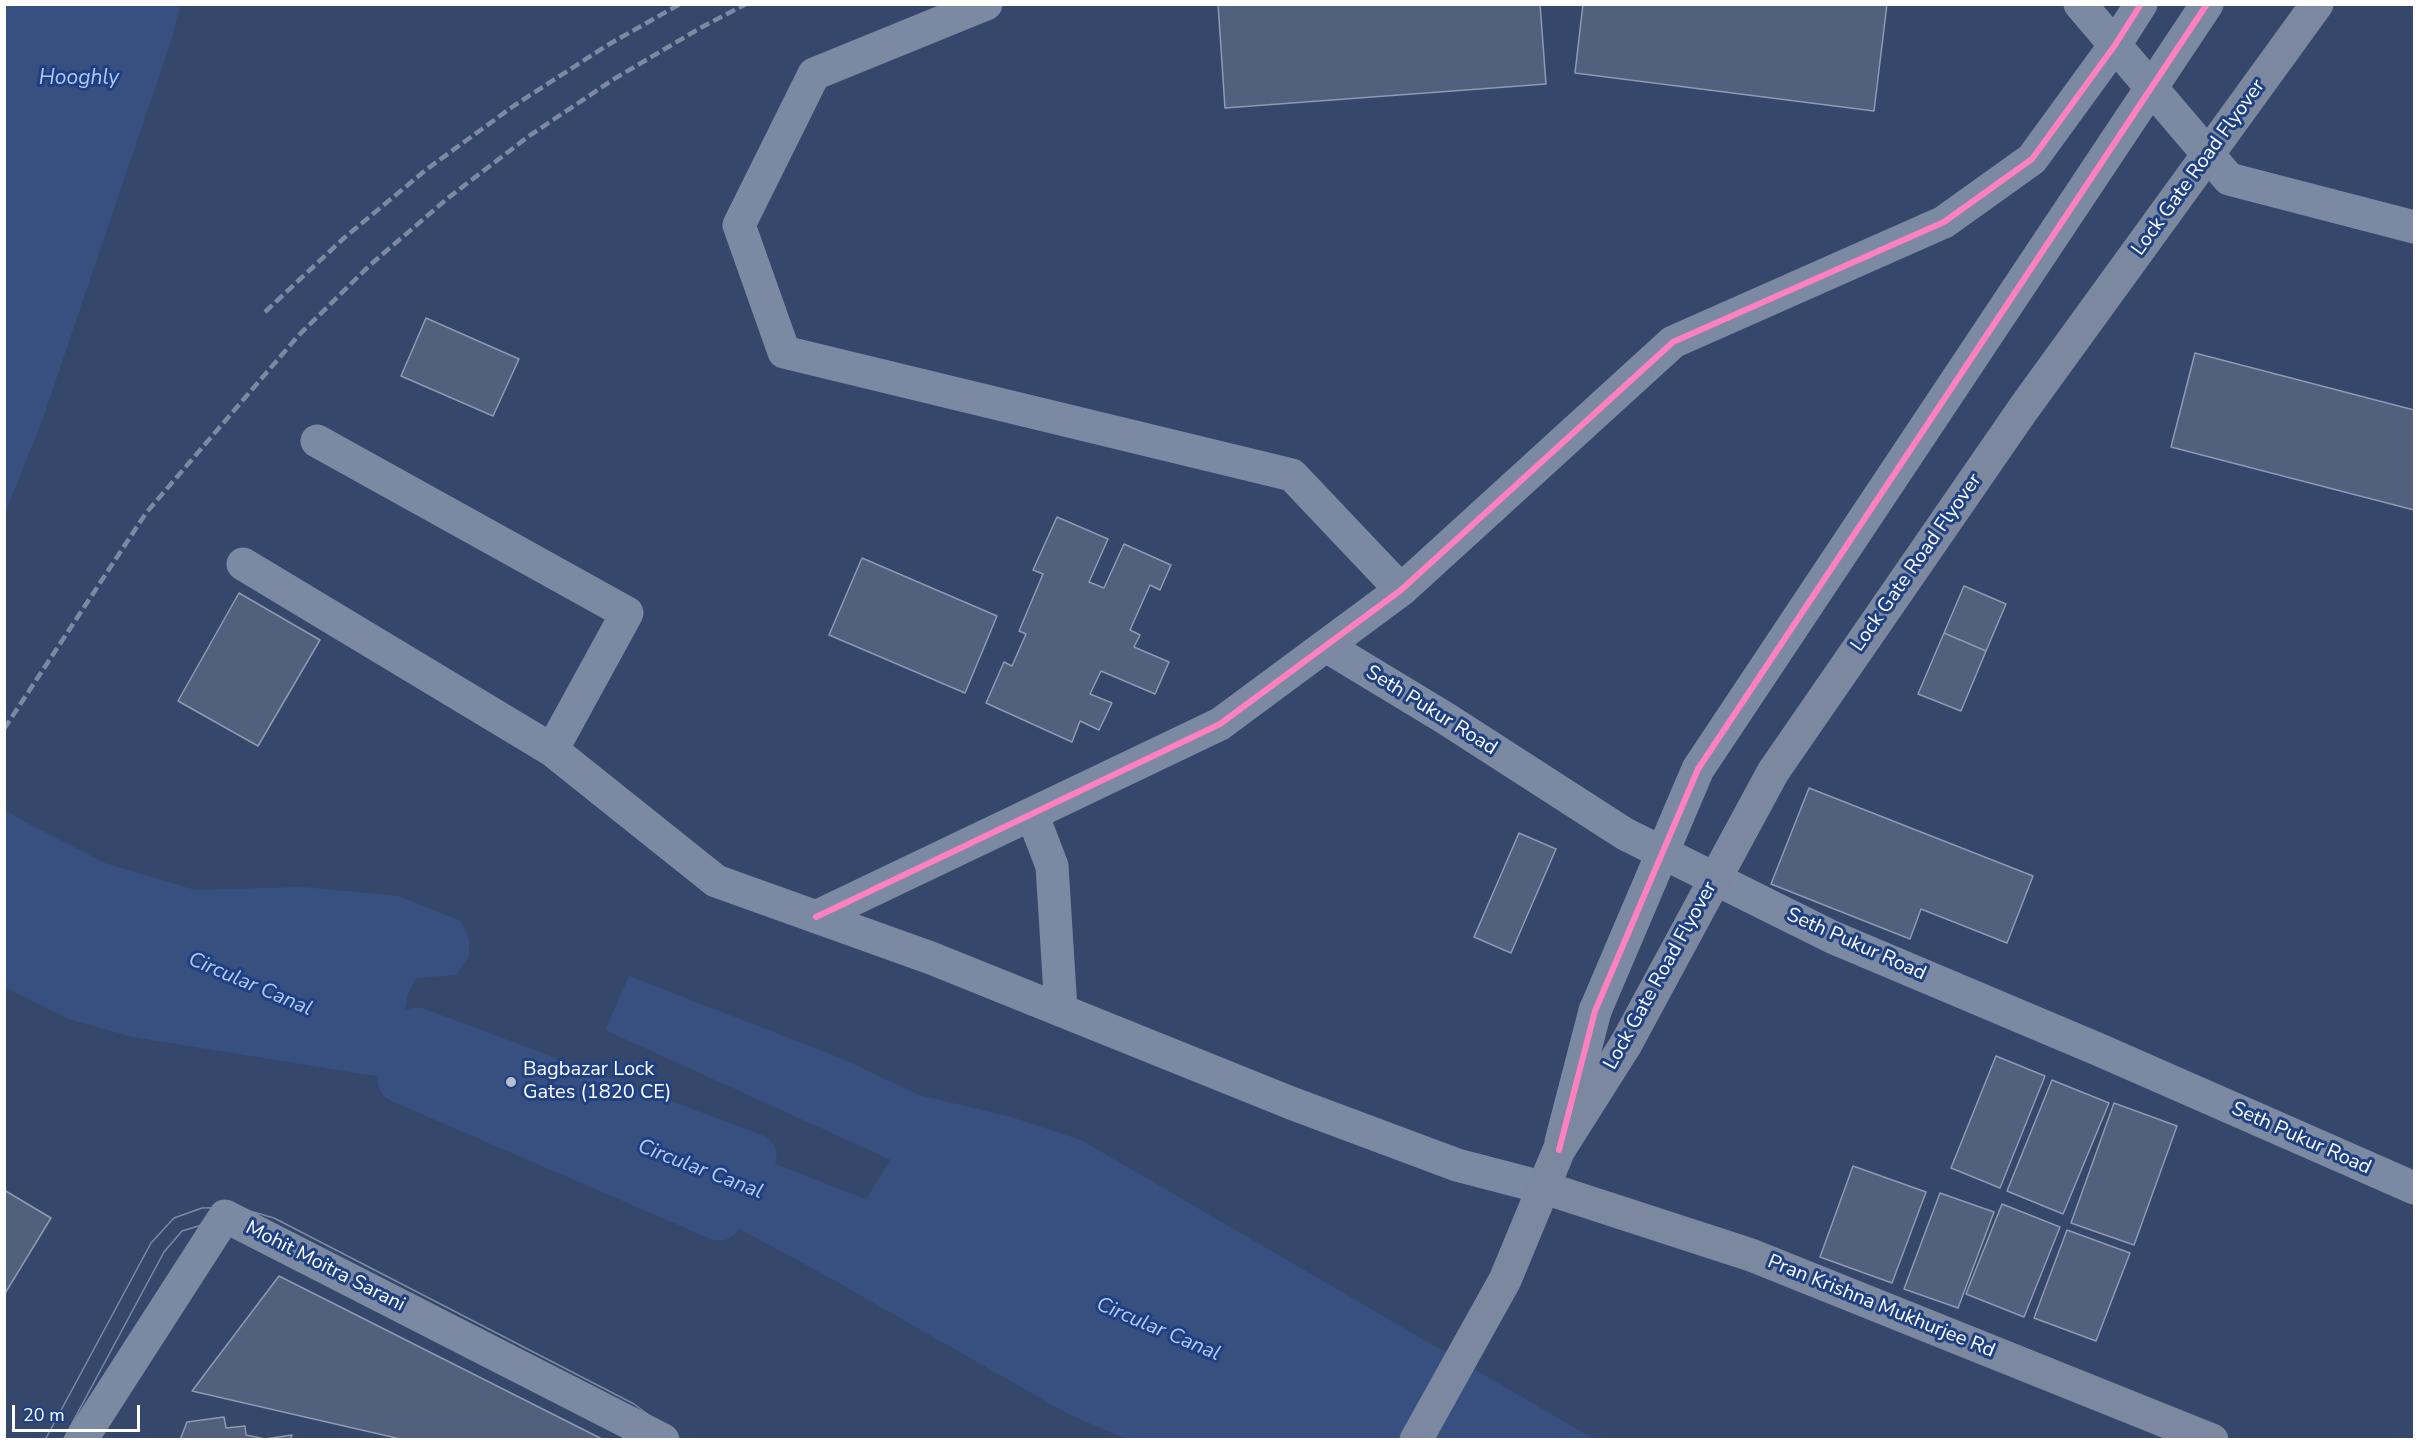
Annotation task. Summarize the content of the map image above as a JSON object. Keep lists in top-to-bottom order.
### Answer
{
  "streets": {
    "main road": ["Lock Gate Road Flyover", "Pran Krishna Mukhurjee Rd"],
    "street": ["Seth Pukur Road", "Mohit Moitra Sarani"]
  },
  "crossings": [
    ["Lock Gate Road Flyover", "Pran Krishna Mukhurjee Rd"]
  ],
  "water": ["Hooghly", "Circular Canal"],
  "places": ["Bagbazar Lock Gates (1820 CE)"],
  "scale_bar": "20 m"
}
